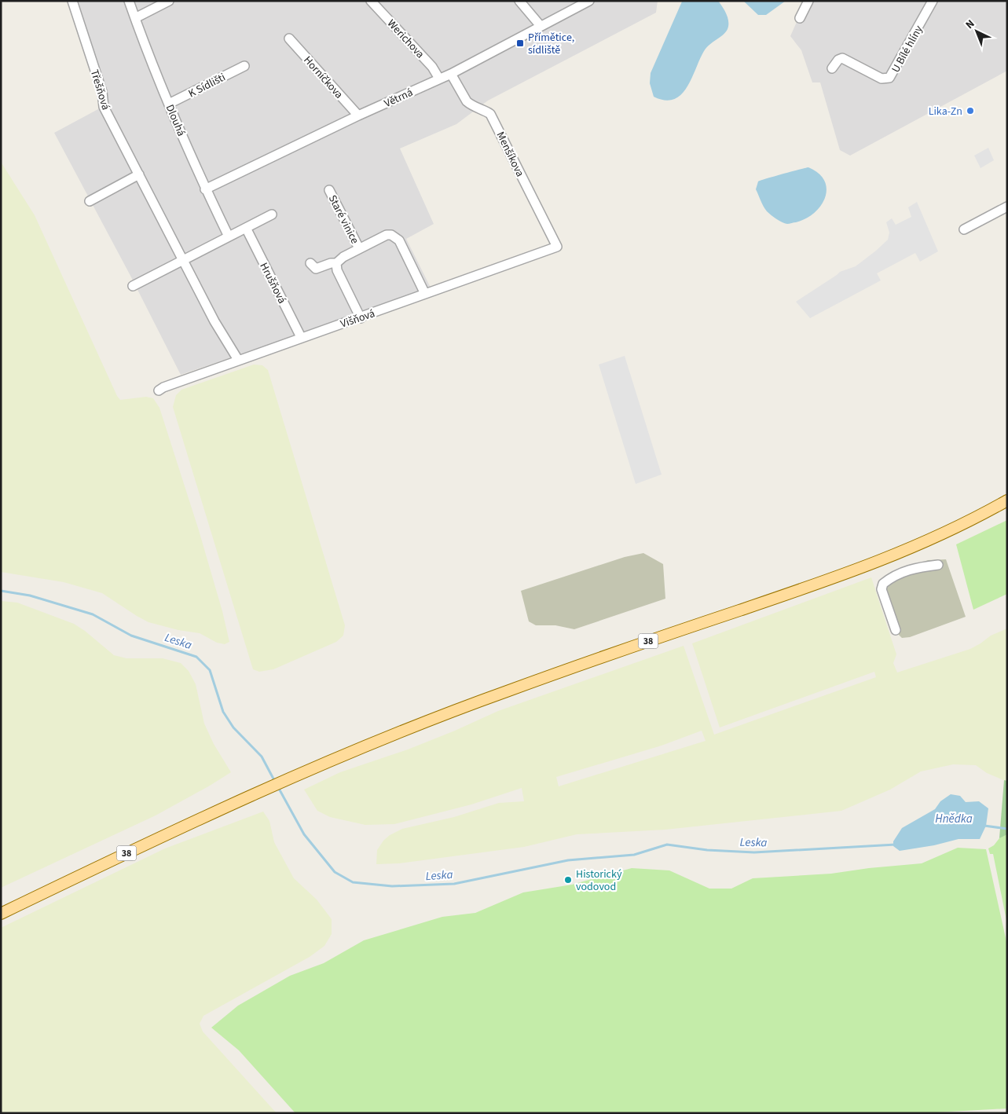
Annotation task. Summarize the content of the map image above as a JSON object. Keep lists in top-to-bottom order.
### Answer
{
  "streets": {
    "main road": ["38"],
    "street": [
      "Werichova",
      "U Bílé hlíny",
      "Horníčkova",
      "K Sídlišti",
      "Třešňová",
      "Větrná",
      "Dlouhá",
      "Menšíkova",
      "Staré vinice",
      "Hrušňová",
      "Višňová"
    ]
  },
  "crossings": [
    ["Werichova", "Větrná"],
    ["Horníčkova", "Větrná"],
    ["K Sídlišti", "Dlouhá"],
    ["Třešňová", "Višňová"],
    ["Větrná", "Dlouhá"],
    ["Větrná", "Menšíkova"],
    ["Menšíkova", "Višňová"],
    ["Staré vinice", "Višňová"],
    ["Hrušňová", "Višňová"]
  ],
  "water": ["Leska", "Hnědka"],
  "places": {
    "transit": ["Přímětice, sídliště"],
    "other": ["Lika-Zn", "Historický vodovod"]
  },
  "north": "top left"
}
